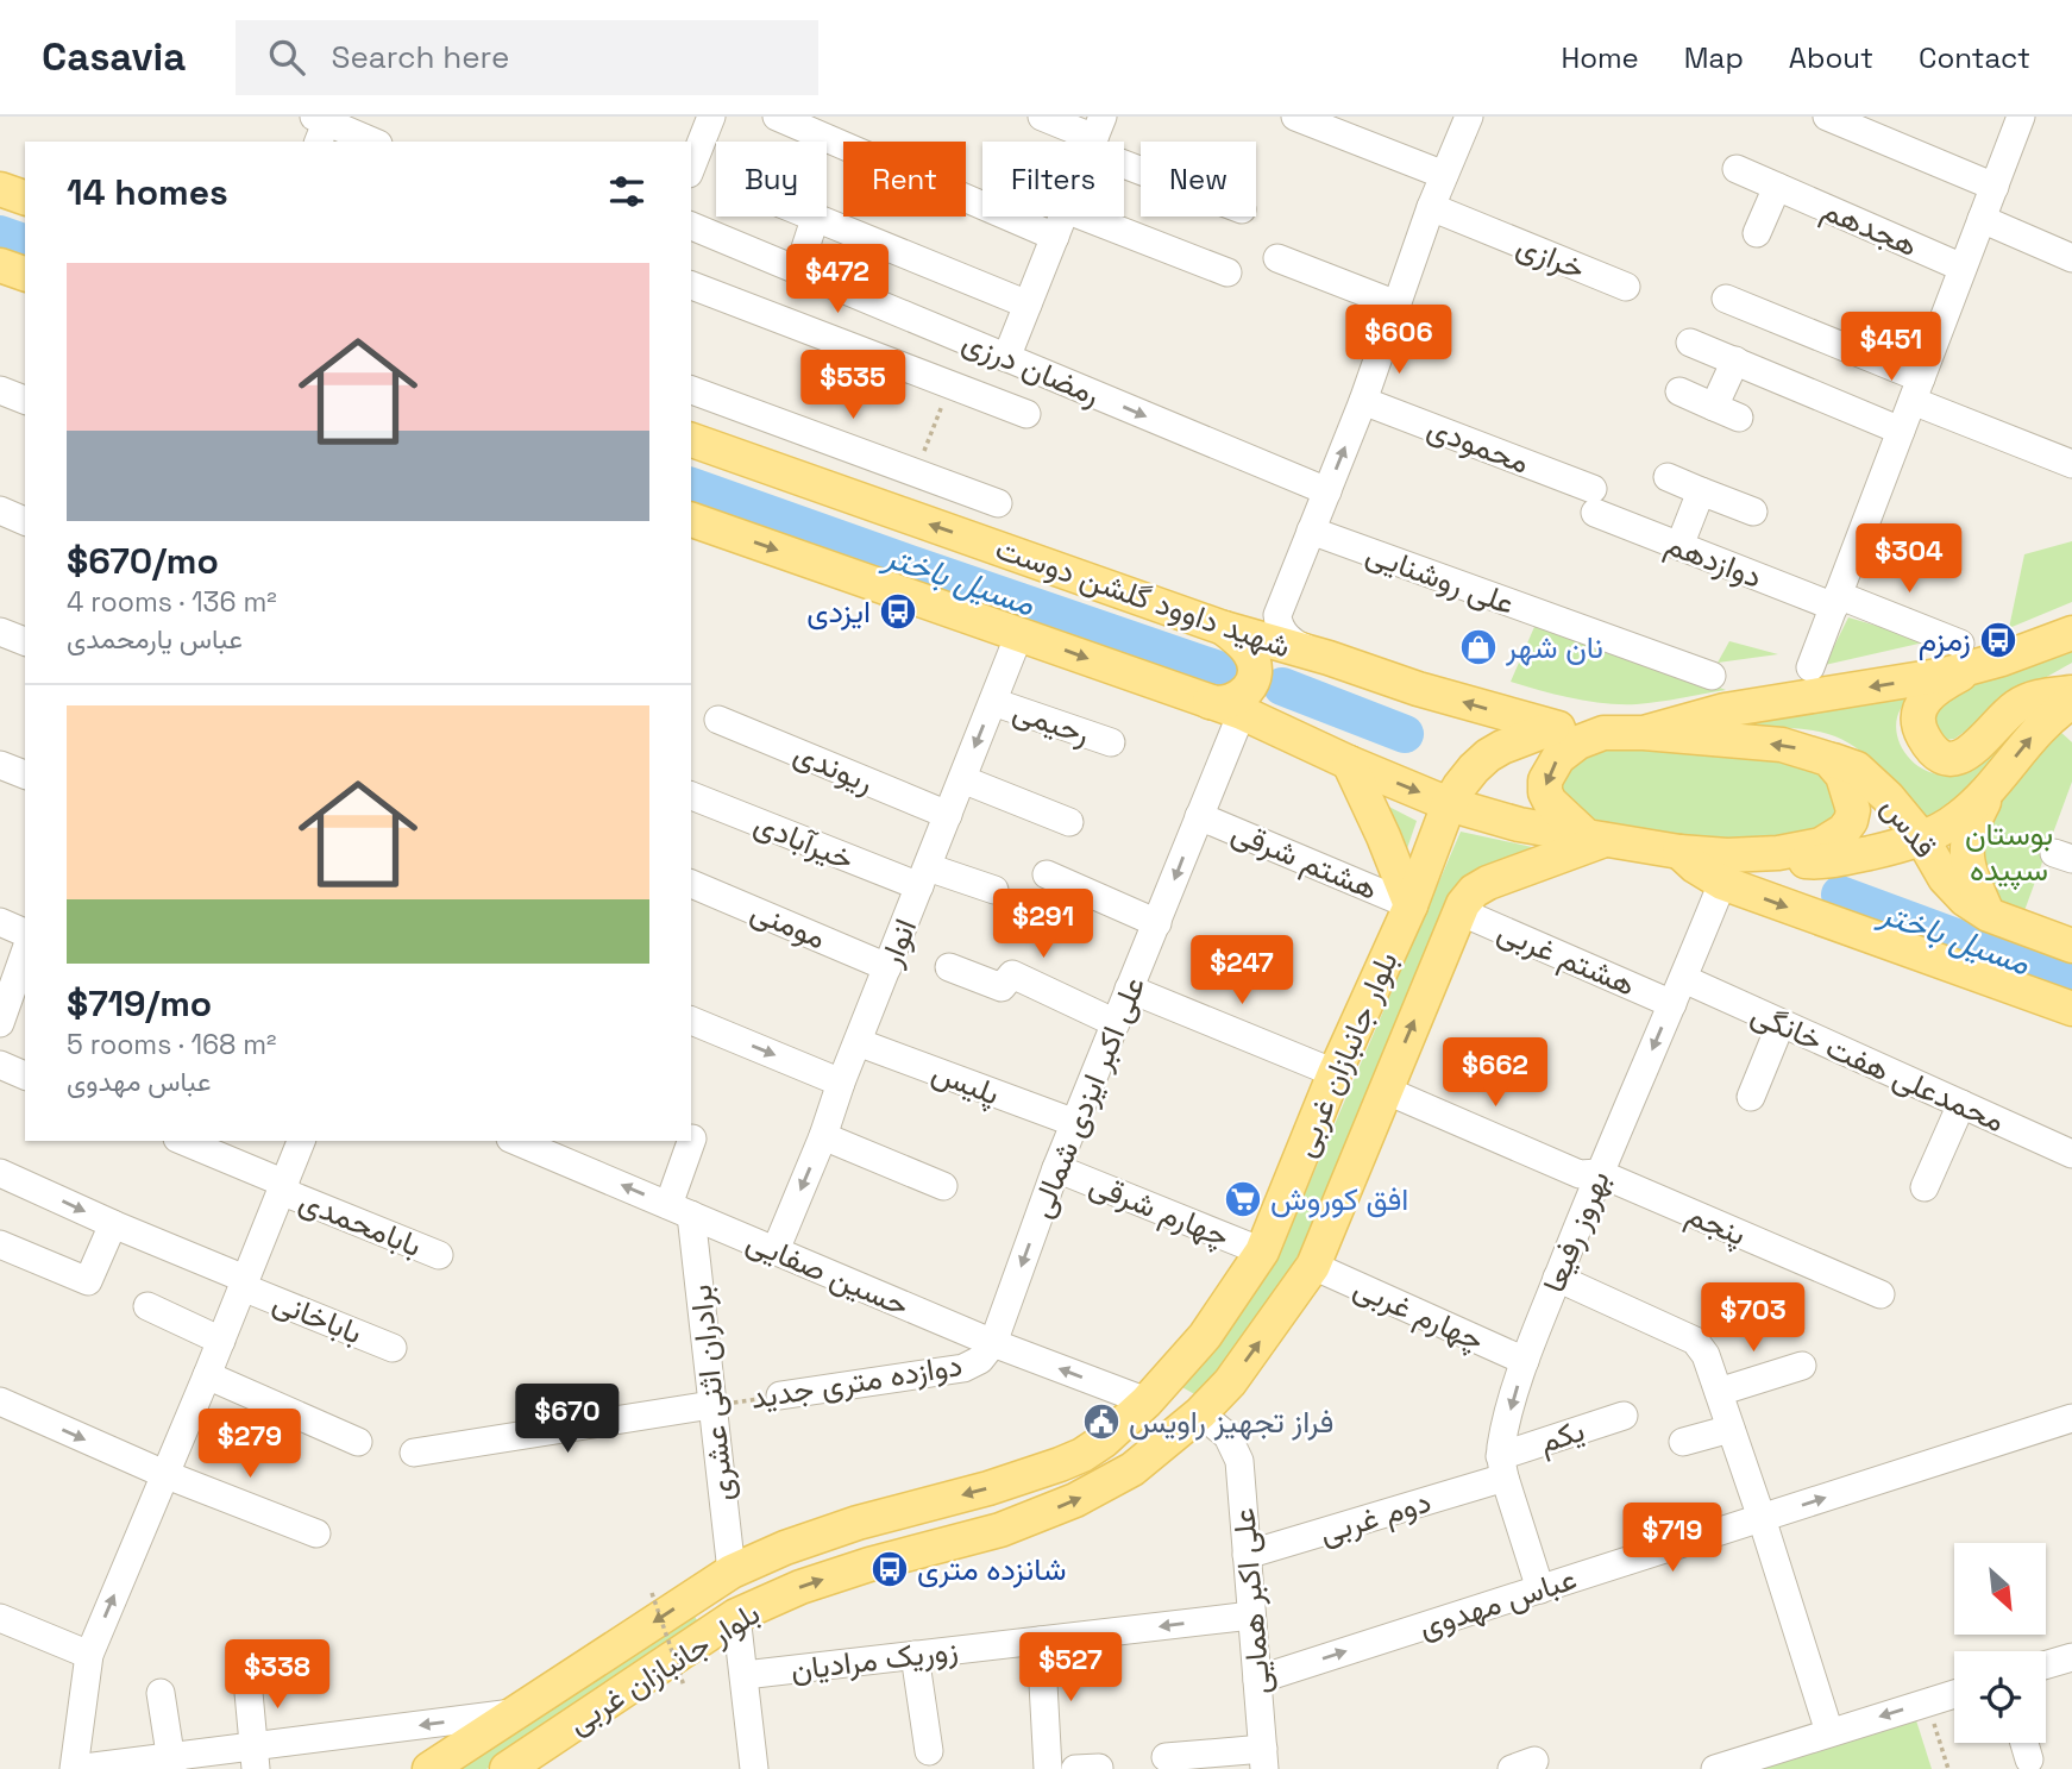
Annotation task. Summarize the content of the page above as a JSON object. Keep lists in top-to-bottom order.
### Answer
{
  "streets": {
    "main road": ["شهید داوود گلشن دوست", "قدس", "بلوار جانبازان غربی"],
    "street": [
      "هجدهم",
      "خرازی",
      "رمضان درزی",
      "محمودی",
      "دوازدهم",
      "علی روشنایی",
      "رحیمی",
      "ریوندی",
      "خیرآبادی",
      "هشتم شرقی",
      "مومنی",
      "انوار",
      "هشتم غربی",
      "محمدعلی هفت خانگی",
      "پلیس",
      "علی اکبر ایزدی شمالی",
      "چهارم شرقی",
      "بابامحمدی",
      "پنجم",
      "بهروز رفیعا",
      "حسین صفایی",
      "چهارم غربی",
      "باباخانی",
      "دوازده متری جدید",
      "برادران اثنی عشری",
      "یکم",
      "دوم غربی",
      "علی اکبر همایی",
      "عباس مهدوی",
      "زوریک مرادیان"
    ]
  },
  "crossings": [
    ["محمودی", "دوازدهم"],
    ["شهید داوود گلشن دوست", "قدس"],
    ["شهید داوود گلشن دوست", "بلوار جانبازان غربی"],
    ["رحیمی", "انوار"],
    ["ریوندی", "انوار"],
    ["خیرآبادی", "انوار"],
    ["هشتم شرقی", "بلوار جانبازان غربی"],
    ["هشتم شرقی", "علی اکبر ایزدی شمالی"],
    ["مومنی", "انوار"],
    ["انوار", "پلیس"],
    ["انوار", "حسین صفایی"],
    ["هشتم غربی", "بلوار جانبازان غربی"],
    ["هشتم غربی", "محمدعلی هفت خانگی"],
    ["هشتم غربی", "بهروز رفیعا"],
    ["بلوار جانبازان غربی", "چهارم شرقی"],
    ["بلوار جانبازان غربی", "پنجم"],
    ["بلوار جانبازان غربی", "حسین صفایی"],
    ["بلوار جانبازان غربی", "چهارم غربی"],
    ["بلوار جانبازان غربی", "برادران اثنی عشری"],
    ["بلوار جانبازان غربی", "علی اکبر همایی"],
    ["محمدعلی هفت خانگی", "بهروز رفیعا"],
    ["پلیس", "علی اکبر ایزدی شمالی"],
    ["علی اکبر ایزدی شمالی", "چهارم شرقی"],
    ["علی اکبر ایزدی شمالی", "حسین صفایی"],
    ["علی اکبر ایزدی شمالی", "دوازده متری جدید"],
    ["پنجم", "بهروز رفیعا"],
    ["بهروز رفیعا", "چهارم غربی"],
    ["بهروز رفیعا", "یکم"],
    ["بهروز رفیعا", "دوم غربی"],
    ["حسین صفایی", "دوازده متری جدید"],
    ["حسین صفایی", "برادران اثنی عشری"],
    ["دوازده متری جدید", "برادران اثنی عشری"],
    ["یکم", "دوم غربی"],
    ["دوم غربی", "علی اکبر همایی"],
    ["علی اکبر همایی", "عباس مهدوی"],
    ["علی اکبر همایی", "زوریک مرادیان"]
  ],
  "one_way": ["علی اکبر ایزدی شمالی", "بهروز رفیعا", "حسین صفایی"],
  "water": ["مسیل باختر"],
  "parks": ["بوستان سپیده"],
  "places": {
    "bus stop": ["ایزدی", "زمزم", "شانزده متری"],
    "shop": ["نان شهر"],
    "supermarket": ["افق کوروش"],
    "public building": ["فراز تجهیز راویس"]
  },
  "north": "bottom right",
  "page": {
    "header": "Casavia",
    "search": "Search here",
    "nav": [
      "Home",
      "Map",
      "About",
      "Contact"
    ],
    "chip": [
      "Buy",
      "Rent",
      "Filters",
      "New"
    ],
    "heading": "14 homes",
    "list": [
      {
        "name": "$670/mo",
        "note": "4 rooms · 136 m² · عباس یارمحمدی"
      },
      {
        "name": "$719/mo",
        "note": "5 rooms · 168 m² · عباس مهدوی"
      }
    ],
    "price": [
      "$472",
      "$606",
      "$451",
      "$535",
      "$304",
      "$291",
      "$247",
      "$662",
      "$703",
      "$670",
      "$279",
      "$719",
      "$527",
      "$338"
    ]
  }
}
